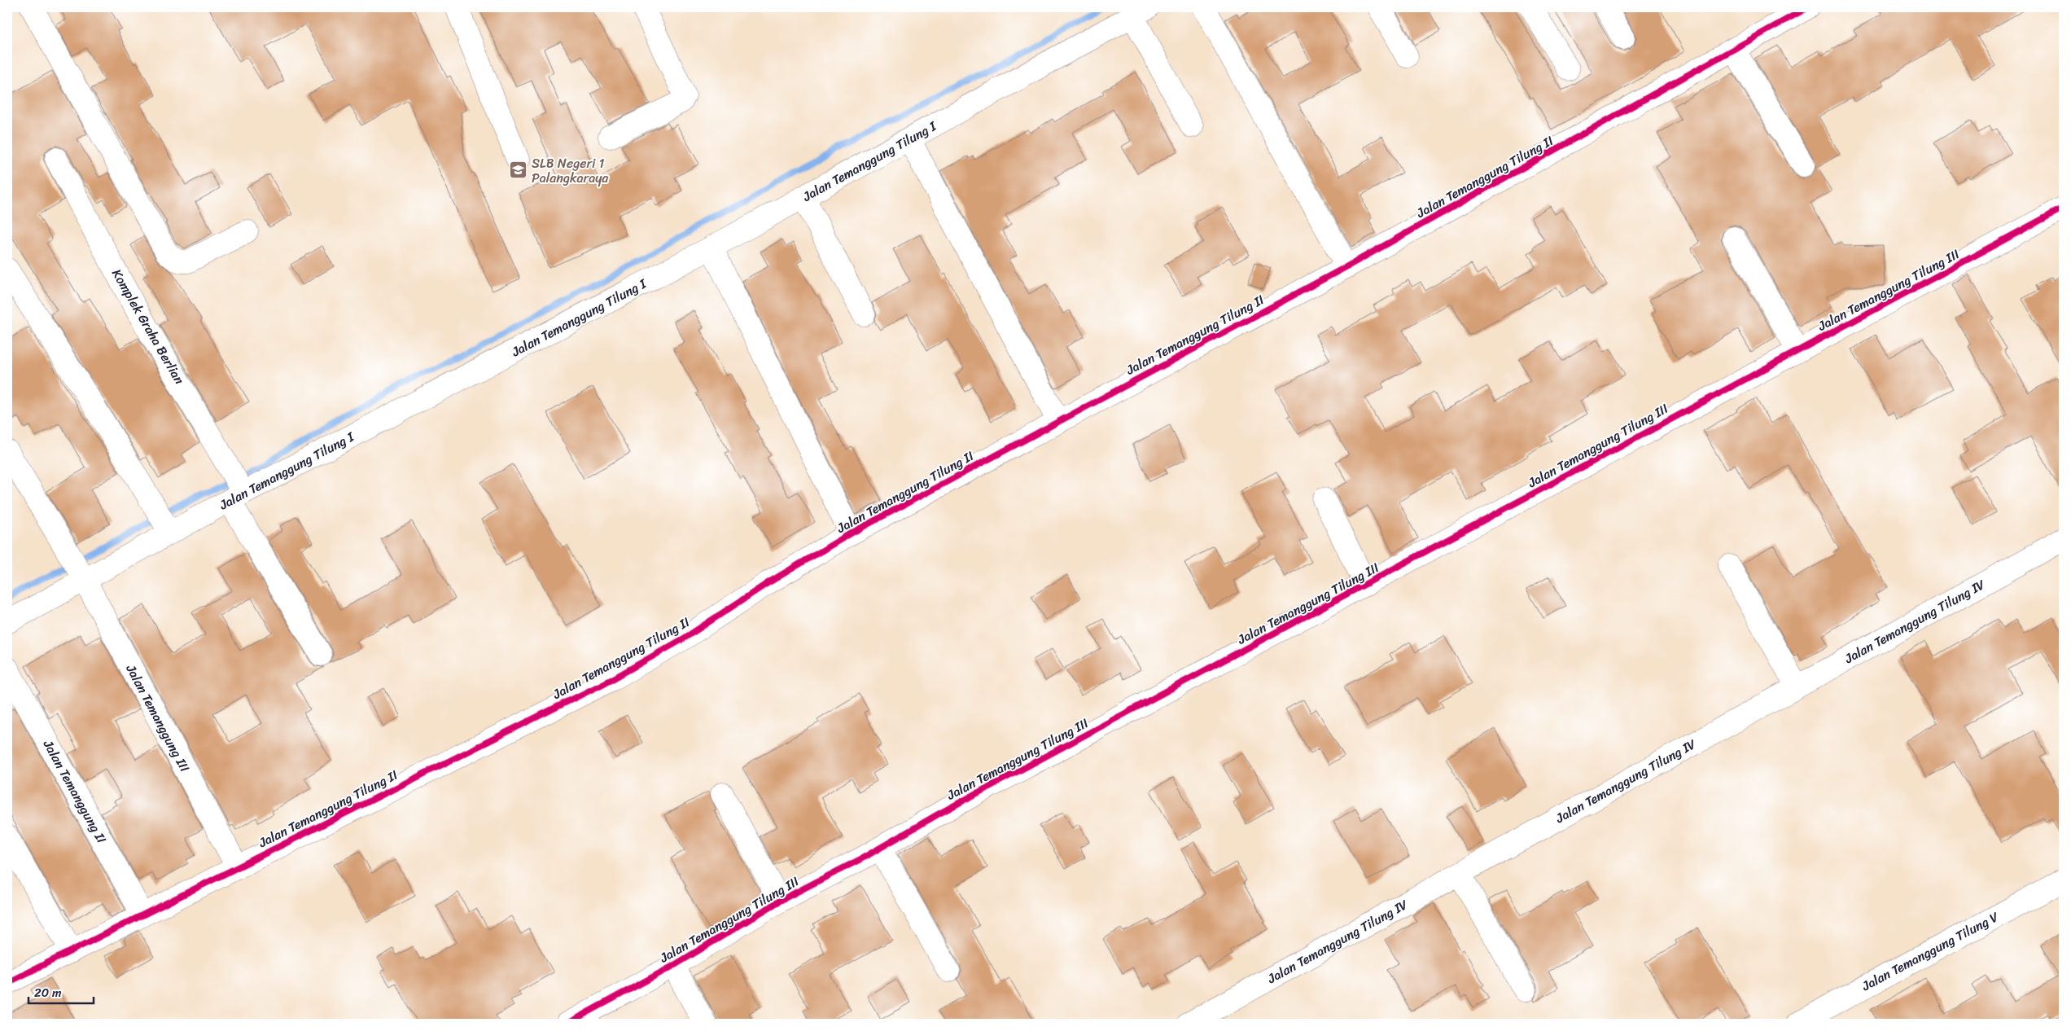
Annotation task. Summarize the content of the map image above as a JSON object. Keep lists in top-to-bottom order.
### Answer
{
  "streets": {
    "street": [
      "Jalan Temanggung Tilung I",
      "Jalan Temanggung Tilung II",
      "Jalan Temanggung Tilung III",
      "Komplek Graha Berlian",
      "Jalan Temanggung Tilung IV",
      "Jalan Temanggung III",
      "Jalan Temanggung II",
      "Jalan Temanggung Tilung V"
    ]
  },
  "crossings": [
    ["Jalan Temanggung Tilung I", "Komplek Graha Berlian"],
    ["Jalan Temanggung Tilung I", "Jalan Temanggung III"],
    ["Jalan Temanggung Tilung II", "Jalan Temanggung III"],
    ["Jalan Temanggung Tilung II", "Jalan Temanggung II"]
  ],
  "places": {
    "school or university": ["SLB Negeri 1 Palangkaraya"]
  },
  "scale_bar": "20 m"
}
